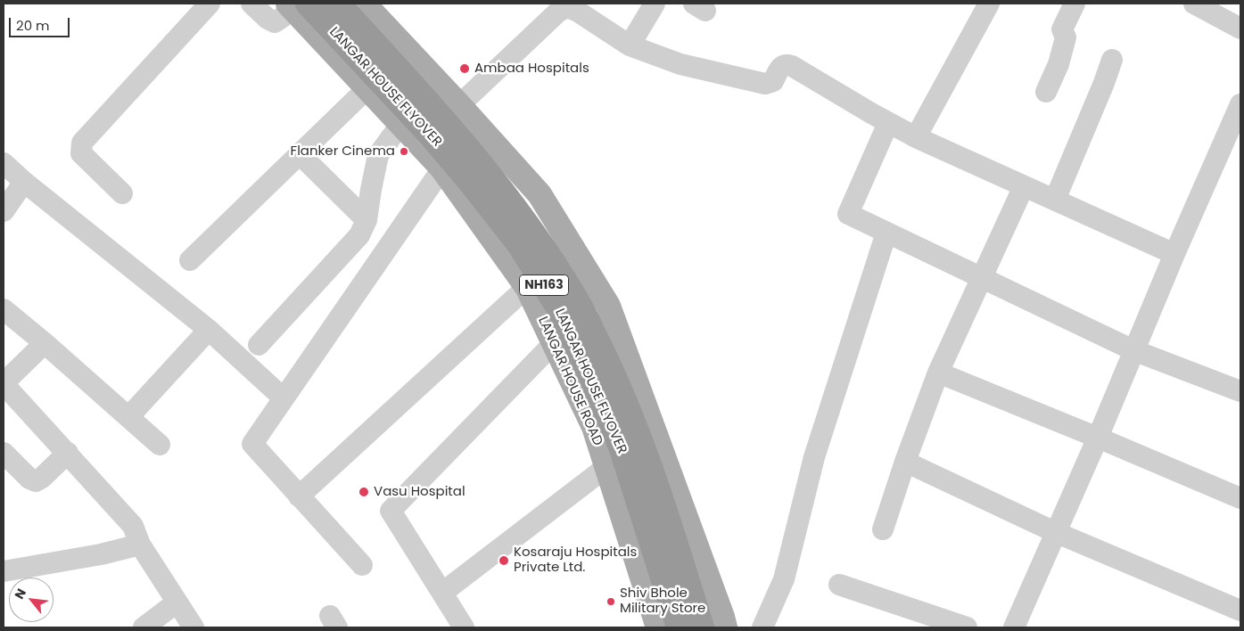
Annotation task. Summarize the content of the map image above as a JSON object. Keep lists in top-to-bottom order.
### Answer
{
  "streets": {
    "highway": ["LANGAR HOUSE FLYOVER", "NH163"],
    "main road": ["LANGAR HOUSE ROAD"]
  },
  "crossings": [
    ["LANGAR HOUSE FLYOVER", "LANGAR HOUSE ROAD"]
  ],
  "places": [
    "Ambaa Hospitals",
    "Flanker Cinema",
    "Vasu Hospital",
    "Kosaraju Hospitals Private Ltd.",
    "Shiv Bhole Military Store"
  ],
  "scale_bar": "20 m",
  "north": "top left"
}
